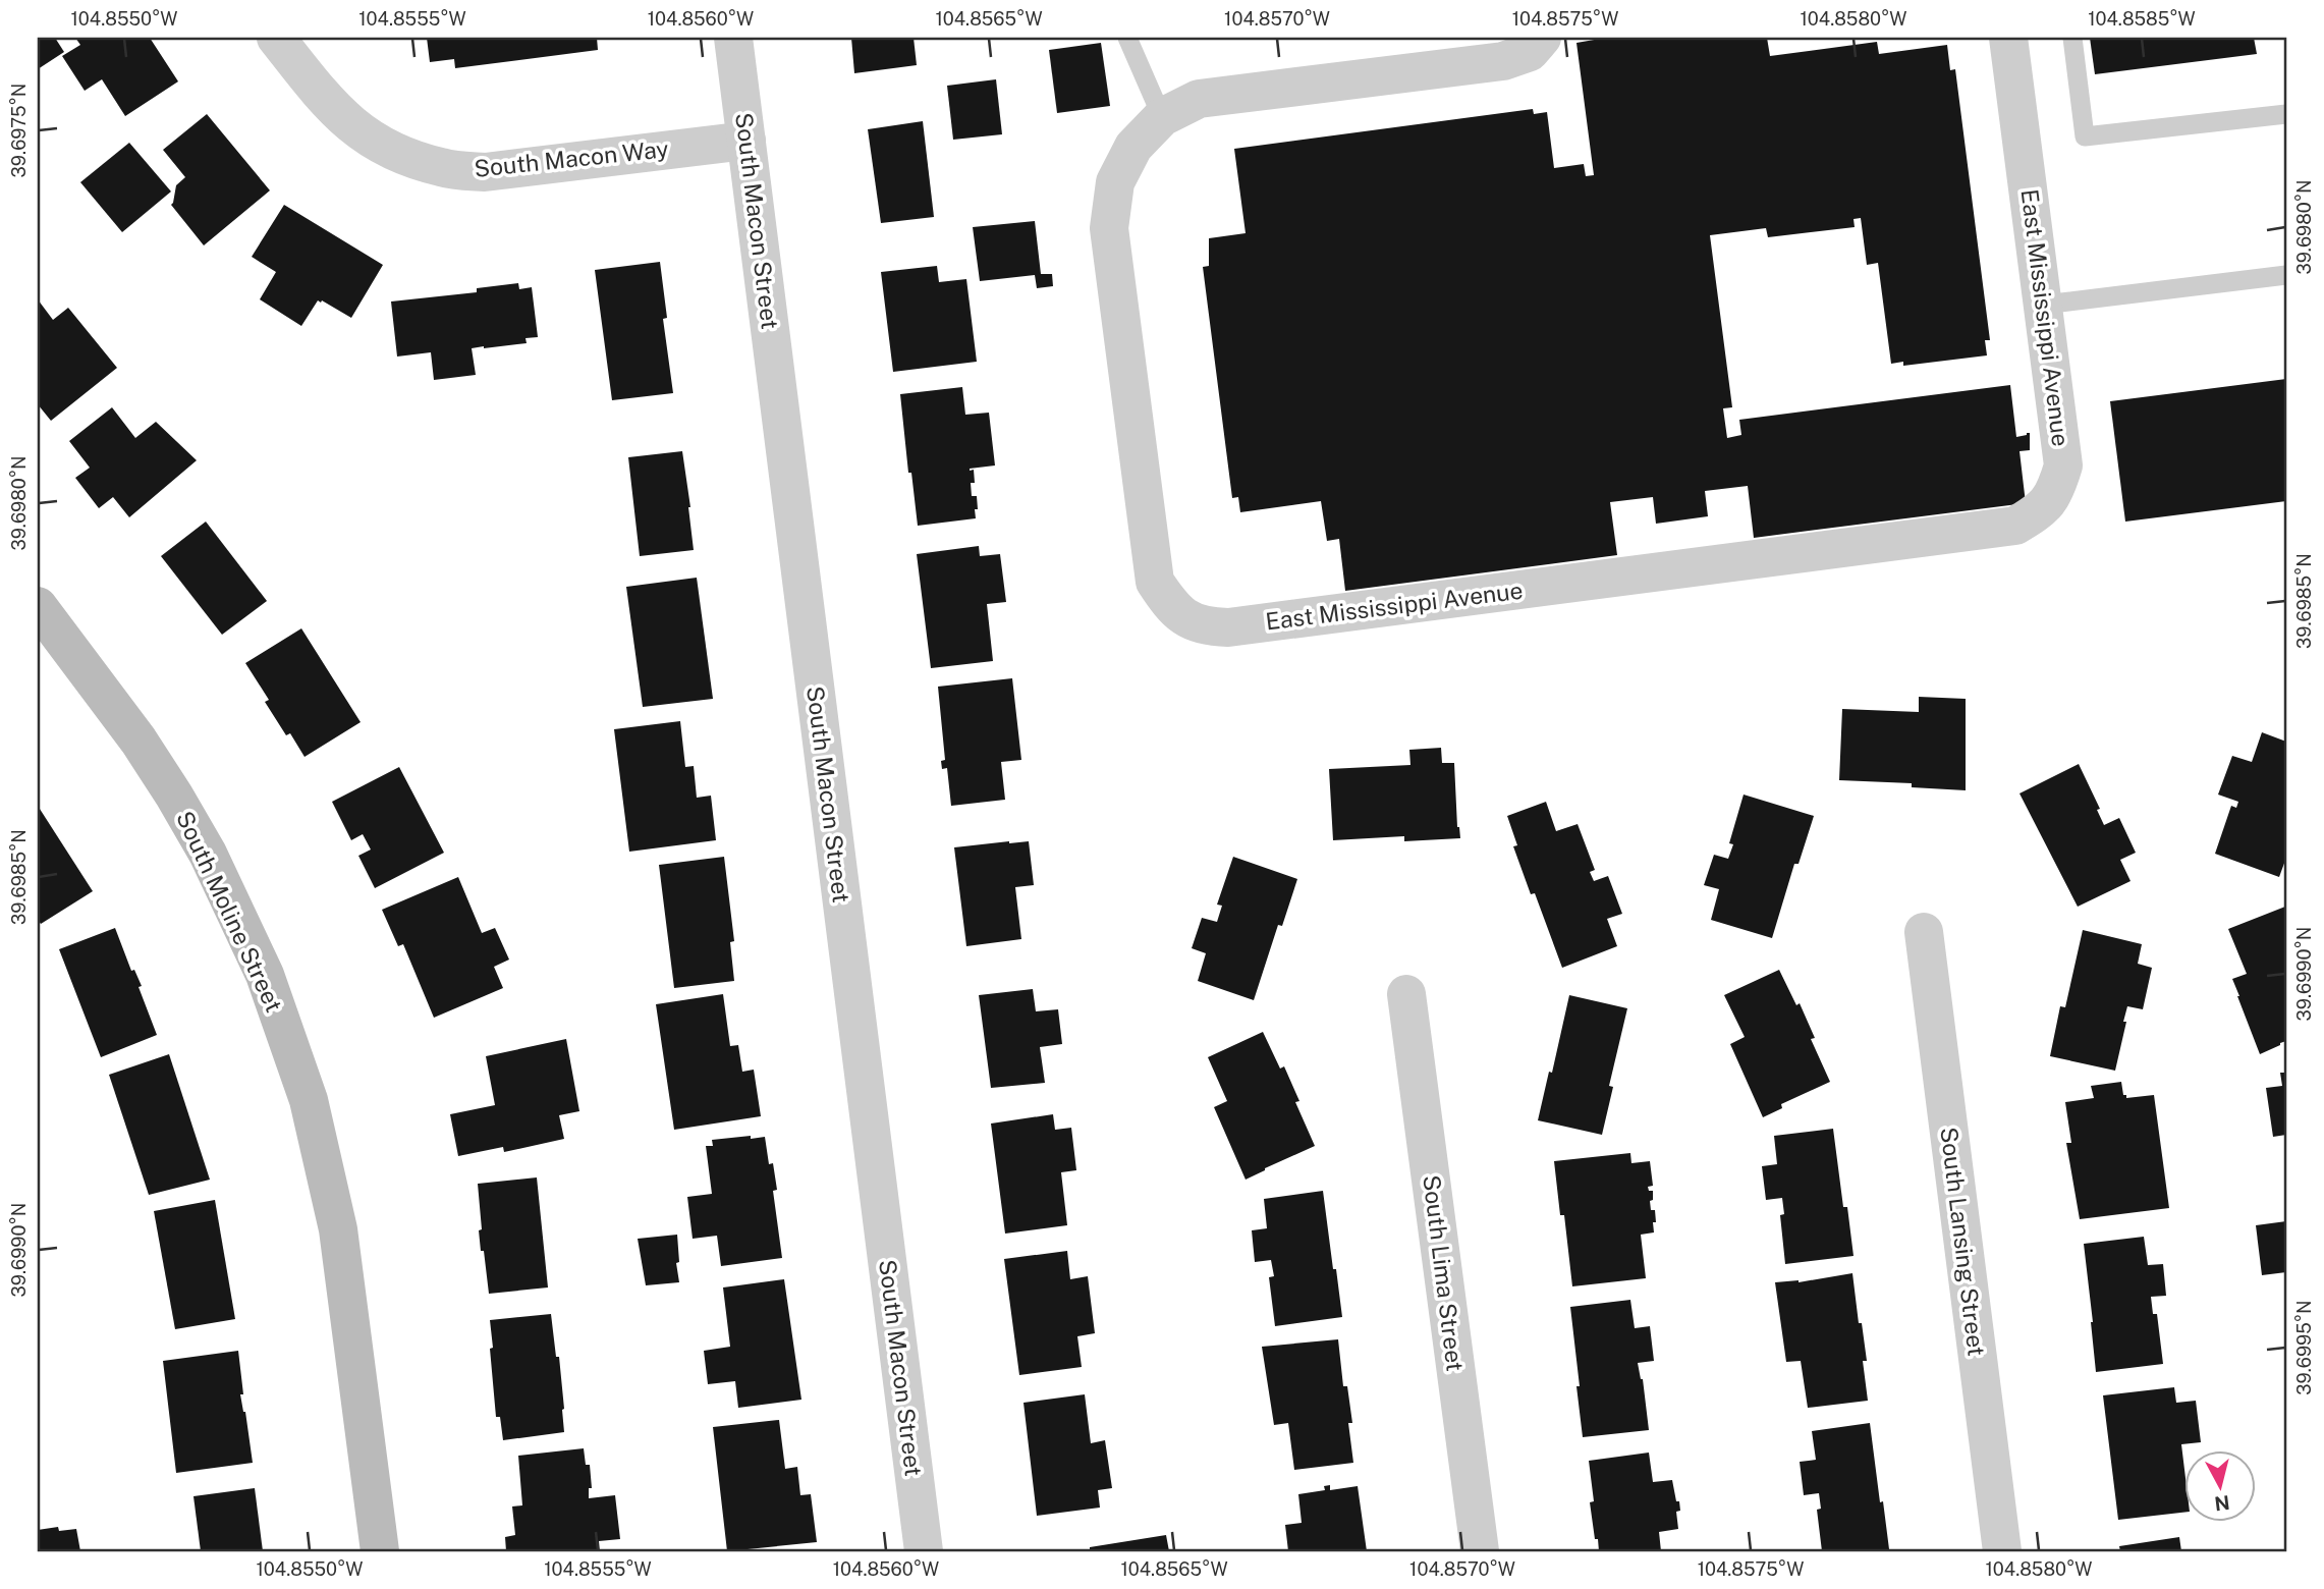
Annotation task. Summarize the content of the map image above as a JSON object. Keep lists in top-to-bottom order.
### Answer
{
  "streets": {
    "street": [
      "South Macon Way",
      "South Macon Street",
      "East Mississippi Avenue",
      "South Moline Street",
      "South Lansing Street",
      "South Lima Street"
    ]
  },
  "crossings": [
    ["South Macon Way", "South Macon Street"]
  ],
  "north": "bottom",
  "coordinates": [
    "104.8550°W",
    "104.8555°W",
    "104.8560°W",
    "104.8565°W",
    "104.8570°W",
    "104.8575°W",
    "104.8580°W",
    "104.8585°W",
    "39.6975°N",
    "39.6980°N",
    "39.6985°N",
    "39.6990°N",
    "39.6995°N"
  ]
}
